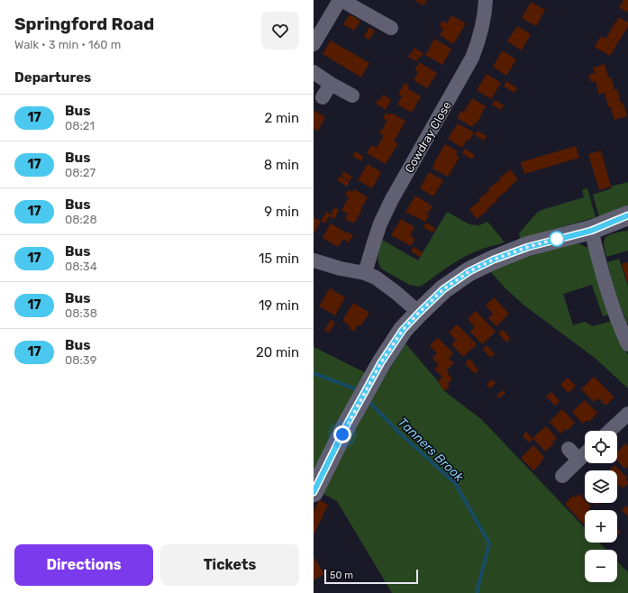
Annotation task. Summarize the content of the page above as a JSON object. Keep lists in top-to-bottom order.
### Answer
{
  "streets": {
    "street": ["Cowdray Close"]
  },
  "water": ["Tanners Brook"],
  "lines": ["bus line 17"],
  "scale_bar": "50 m",
  "page": {
    "heading": [
      ["Springford Road", "Walk · 3 min · 160 m"],
      "Departures"
    ],
    "list": [
      {
        "mark": "17",
        "name": "Bus",
        "note": "08:21",
        "value": "2 min"
      },
      {
        "mark": "17",
        "name": "Bus",
        "note": "08:27",
        "value": "8 min"
      },
      {
        "mark": "17",
        "name": "Bus",
        "note": "08:28",
        "value": "9 min"
      },
      {
        "mark": "17",
        "name": "Bus",
        "note": "08:34",
        "value": "15 min"
      },
      {
        "mark": "17",
        "name": "Bus",
        "note": "08:38",
        "value": "19 min"
      },
      {
        "mark": "17",
        "name": "Bus",
        "note": "08:39",
        "value": "20 min"
      }
    ],
    "map_buttons": ["+", "−"],
    "buttons": ["Directions", "Tickets"],
    "scale": "50 m"
  }
}
